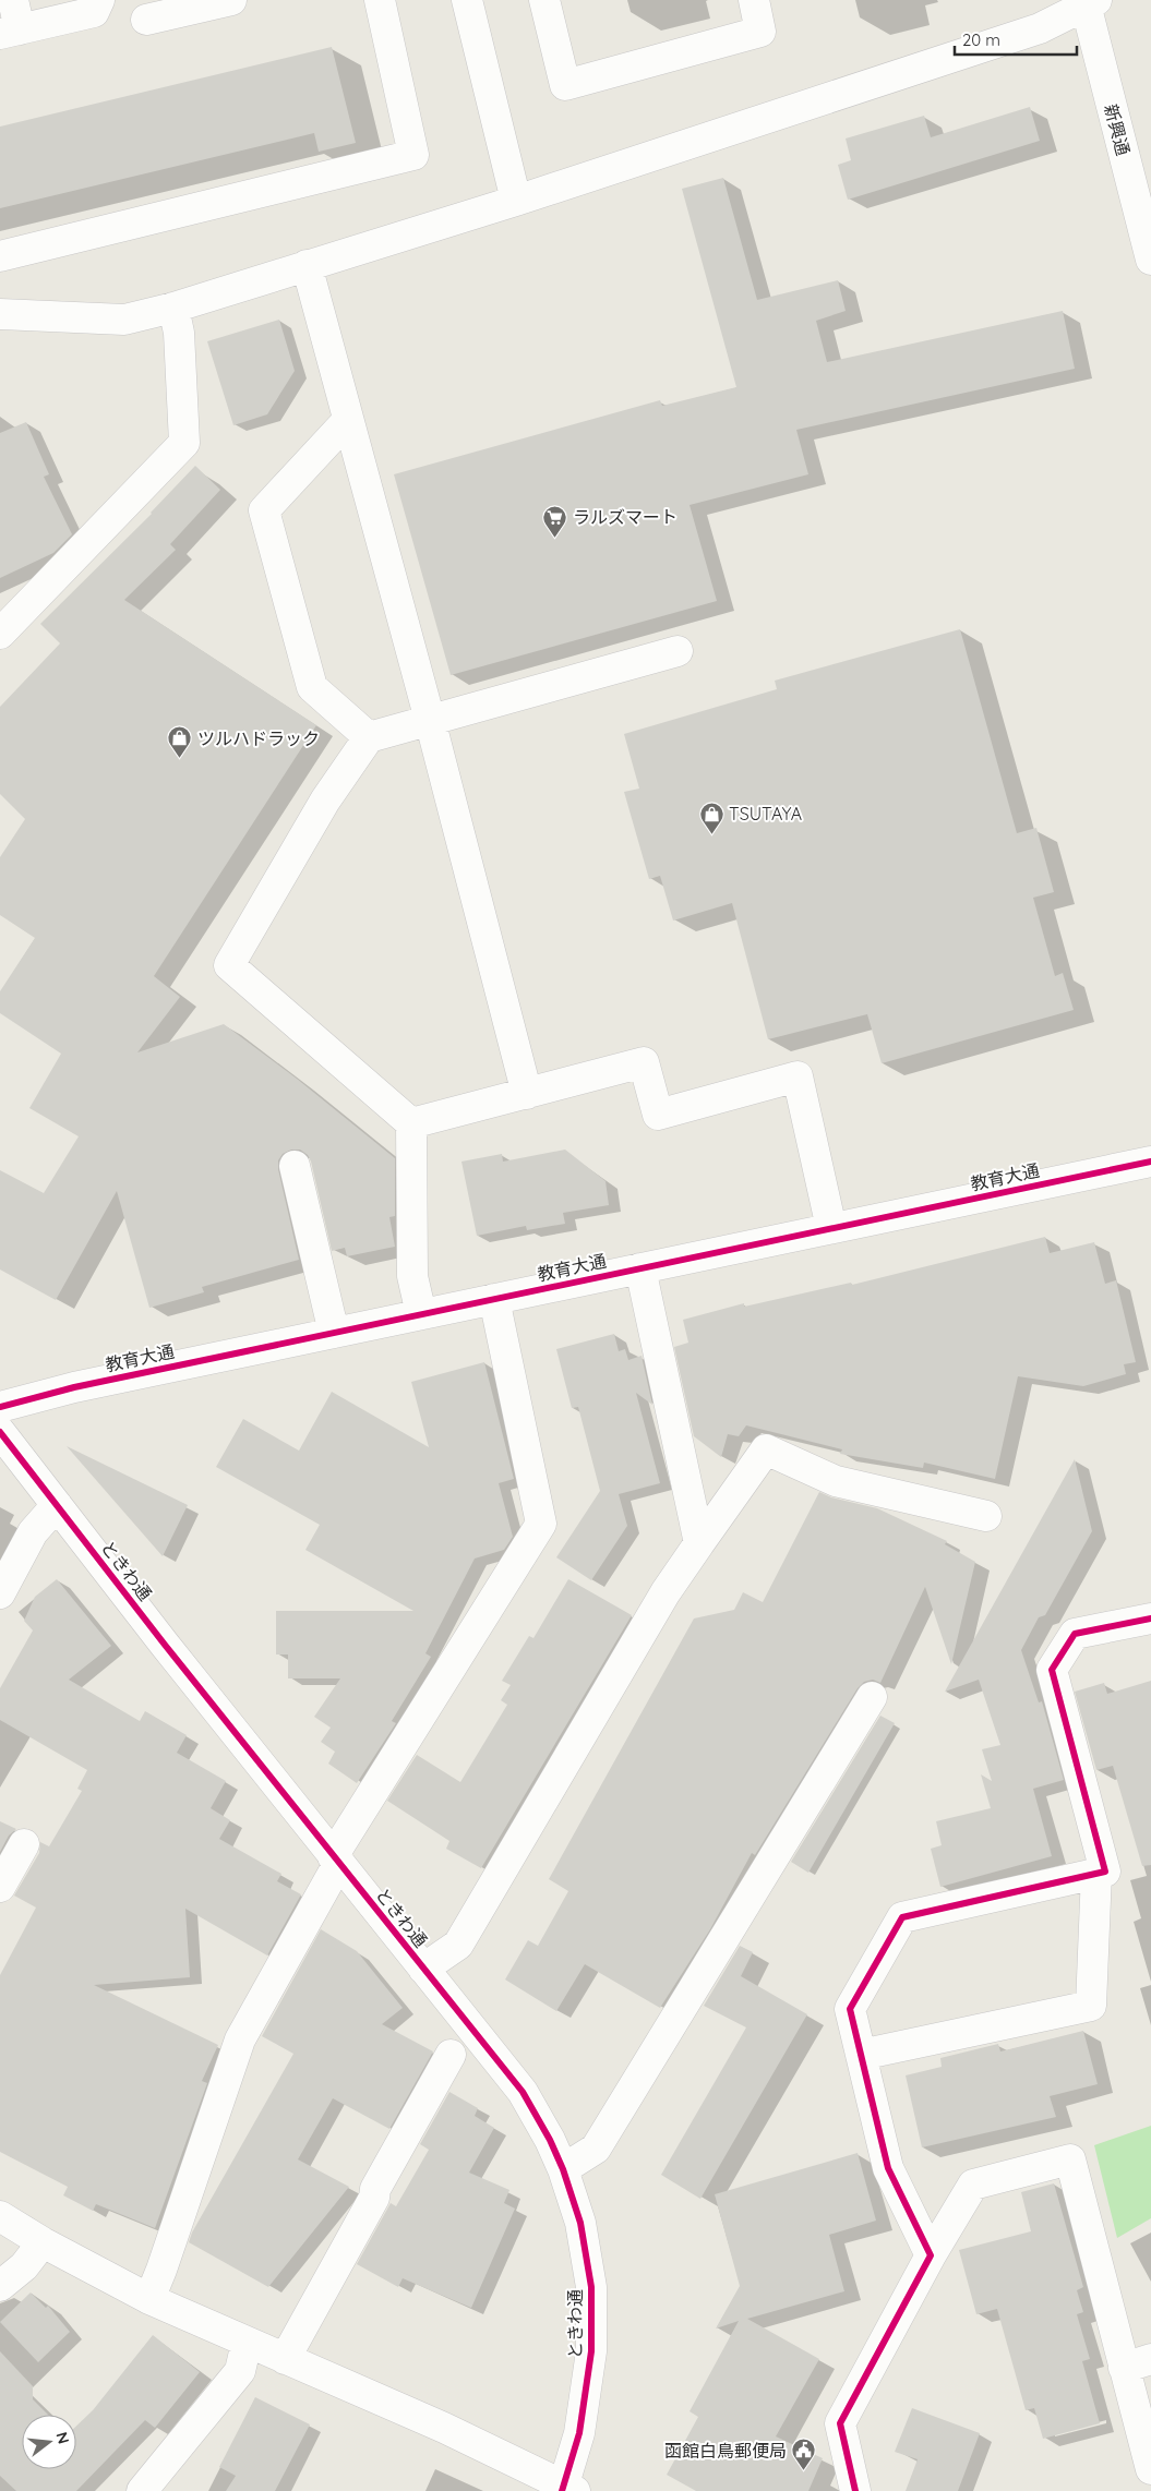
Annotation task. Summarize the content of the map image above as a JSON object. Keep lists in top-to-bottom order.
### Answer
{
  "streets": {
    "street": ["新興通", "教育大通", "ときわ通"]
  },
  "places": {
    "supermarket": ["ラルズマート"],
    "shop": ["ツルハドラック", "TSUTAYA"],
    "public building": ["函館白鳥郵便局"]
  },
  "scale_bar": "20 m",
  "north": "right"
}
